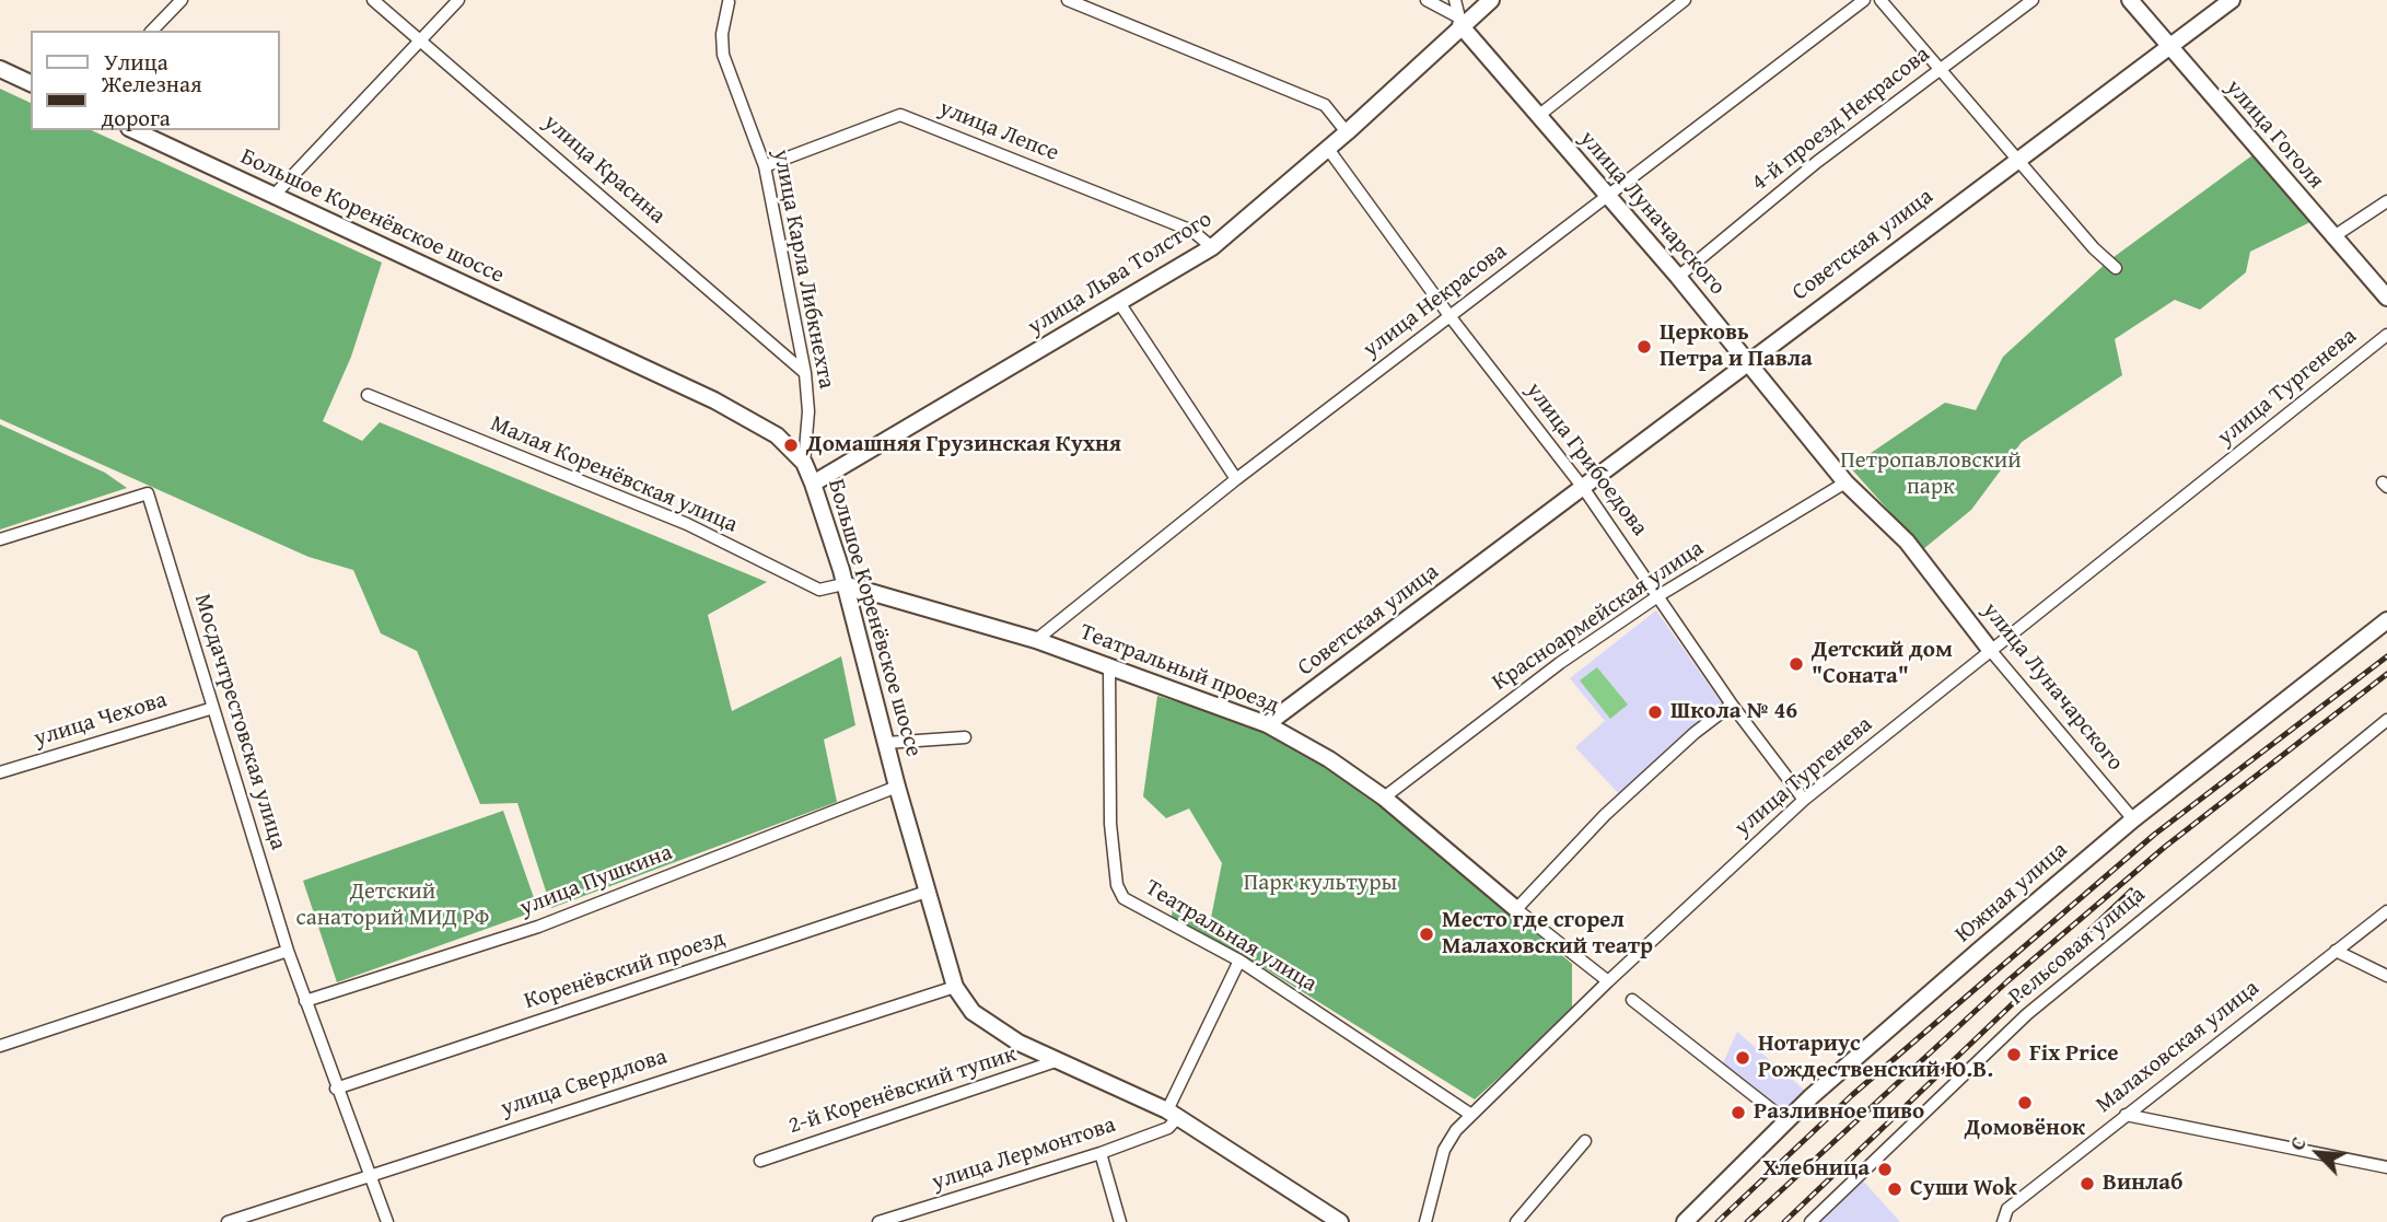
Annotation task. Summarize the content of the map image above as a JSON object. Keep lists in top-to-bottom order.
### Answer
{
  "streets": {
    "street": [
      "4-й проезд Некрасова",
      "улица Лепсе",
      "улица Гоголя",
      "улица Красина",
      "улица Луначарского",
      "Большое Коренёвское шоссе",
      "Советская улица",
      "улица Карла Либкнехта",
      "улица Льва Толстого",
      "улица Некрасова",
      "улица Тургенева",
      "улица Грибоедова",
      "Малая Коренёвская улица",
      "Красноармейская улица",
      "Театральный проезд",
      "улица Чехова",
      "Мосдачтрестовская улица",
      "улица Пушкина",
      "Южная улица",
      "Театральная улица",
      "Рельсовая улица",
      "Коренёвский проезд",
      "Малаховская улица",
      "улица Свердлова",
      "2-й Коренёвский тупик",
      "улица Лермонтова"
    ]
  },
  "crossings": [
    ["4-й проезд Некрасова", "улица Луначарского"],
    ["улица Лепсе", "улица Карла Либкнехта"],
    ["улица Лепсе", "улица Льва Толстого"],
    ["улица Гоголя", "Советская улица"],
    ["улица Красина", "улица Карла Либкнехта"],
    ["улица Луначарского", "Советская улица"],
    ["улица Луначарского", "улица Льва Толстого"],
    ["улица Луначарского", "улица Некрасова"],
    ["улица Луначарского", "улица Тургенева"],
    ["улица Луначарского", "Красноармейская улица"],
    ["улица Луначарского", "Южная улица"],
    ["Большое Коренёвское шоссе", "улица Карла Либкнехта"],
    ["Большое Коренёвское шоссе", "улица Льва Толстого"],
    ["Большое Коренёвское шоссе", "Малая Коренёвская улица"],
    ["Большое Коренёвское шоссе", "Театральный проезд"],
    ["Большое Коренёвское шоссе", "улица Пушкина"],
    ["Большое Коренёвское шоссе", "Коренёвский проезд"],
    ["Большое Коренёвское шоссе", "улица Свердлова"],
    ["Большое Коренёвское шоссе", "2-й Коренёвский тупик"],
    ["Большое Коренёвское шоссе", "улица Лермонтова"],
    ["Советская улица", "улица Грибоедова"],
    ["Советская улица", "Театральный проезд"],
    ["улица Льва Толстого", "улица Грибоедова"],
    ["улица Некрасова", "улица Грибоедова"],
    ["улица Некрасова", "Театральный проезд"],
    ["улица Тургенева", "улица Грибоедова"],
    ["улица Тургенева", "Театральный проезд"],
    ["улица Тургенева", "Театральная улица"],
    ["улица Грибоедова", "Красноармейская улица"],
    ["Малая Коренёвская улица", "Театральный проезд"],
    ["Красноармейская улица", "Театральный проезд"],
    ["Театральный проезд", "Театральная улица"],
    ["улица Чехова", "Мосдачтрестовская улица"],
    ["Мосдачтрестовская улица", "улица Пушкина"],
    ["Мосдачтрестовская улица", "Коренёвский проезд"],
    ["Мосдачтрестовская улица", "улица Свердлова"]
  ],
  "parks": ["Петропавловский парк", "Парк культуры", "Детский санаторий МИД РФ"],
  "places": [
    "Церковь Петра и Павла",
    "Домашняя Грузинская Кухня",
    "Детский дом \"Соната\"",
    "Школа № 46",
    "Место где сгорел Малаховский театр",
    "Fix Price",
    "Нотариус Рождественский Ю.В.",
    "Домовёнок",
    "Разливное пиво",
    "Хлебница",
    "Винлаб",
    "Суши Wok"
  ],
  "legend": ["Улица", "Железная дорога"],
  "north": "top left"
}
